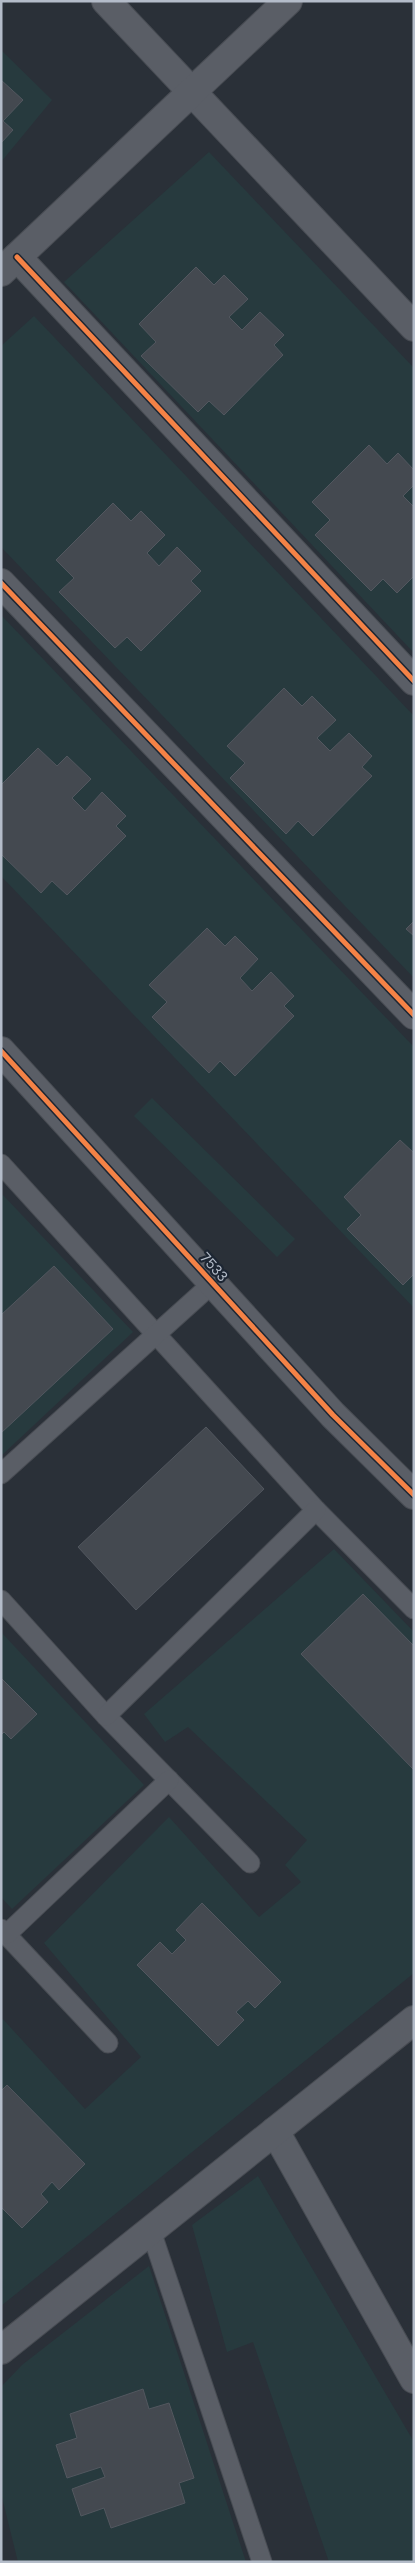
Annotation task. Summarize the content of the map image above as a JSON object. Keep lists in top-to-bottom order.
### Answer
{
  "streets": {
    "street": ["7533"]
  }
}
